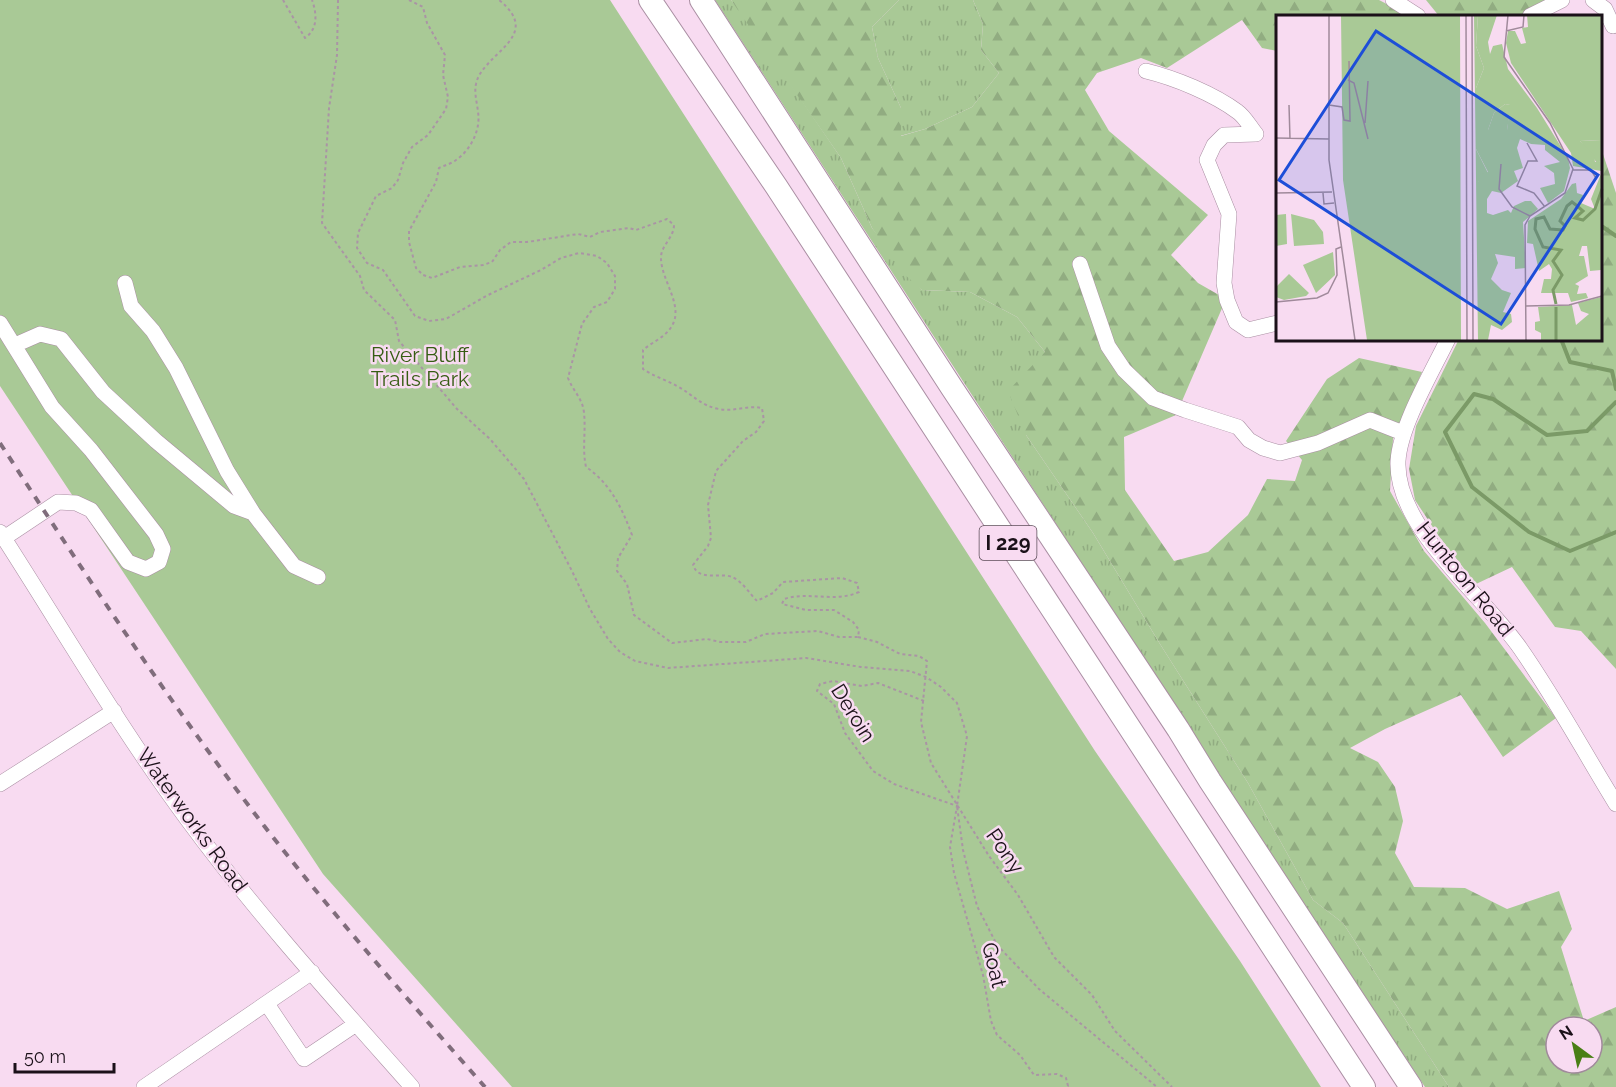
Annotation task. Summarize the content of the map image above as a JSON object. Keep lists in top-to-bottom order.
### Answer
{
  "streets": {
    "highway": ["I 229"],
    "street": ["Huntoon Road", "Waterworks Road"],
    "path": ["Deroin", "Pony", "Goat"]
  },
  "crossings": [
    ["Deroin", "Pony"],
    ["Deroin", "Goat"],
    ["Pony", "Goat"]
  ],
  "parks": ["River Bluff Trails Park"],
  "scale_bar": "50 m",
  "north": "top left"
}
